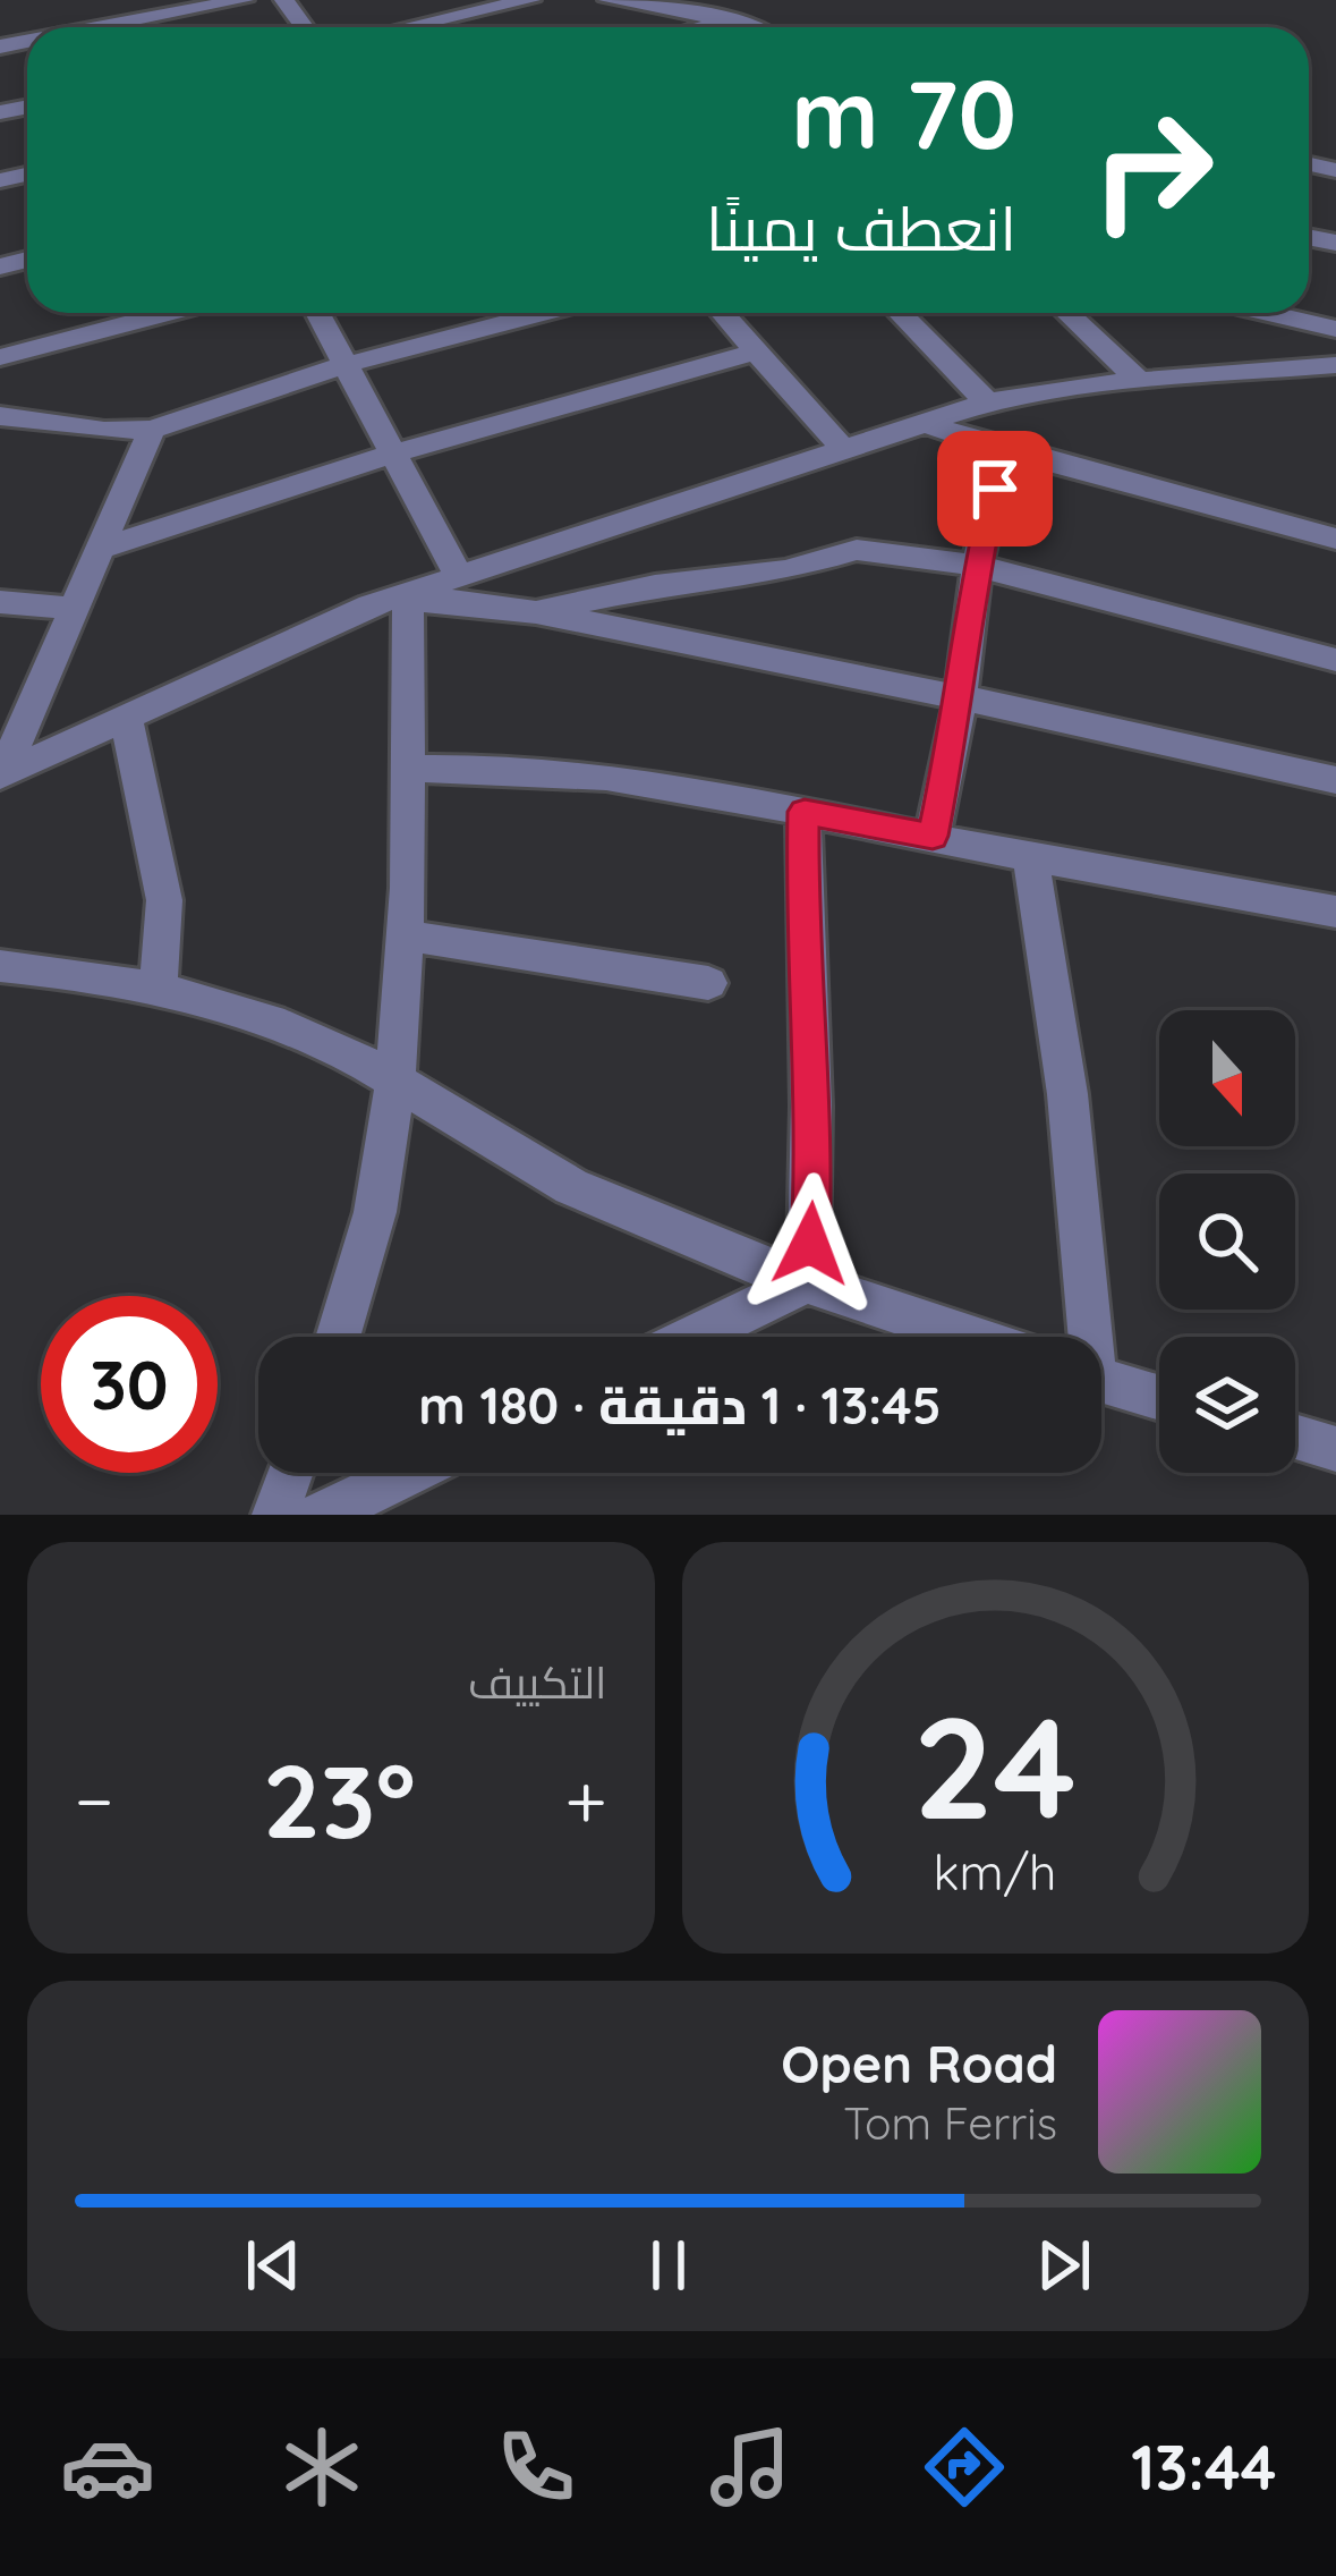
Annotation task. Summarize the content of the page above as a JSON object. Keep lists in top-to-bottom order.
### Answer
{
  "north": "bottom",
  "page": {
    "turn": ["70 m", "انعطف يمينًا"],
    "limit": "30",
    "trip": "13:45 · 1 دقيقة · 180 m",
    "tile": "التكييف",
    "heat": ["−", "23°", "+"],
    "song": ["Open Road", "Tom Ferris"],
    "tabs": "13:44",
    "gauge": ["24", "km/h"]
  }
}
